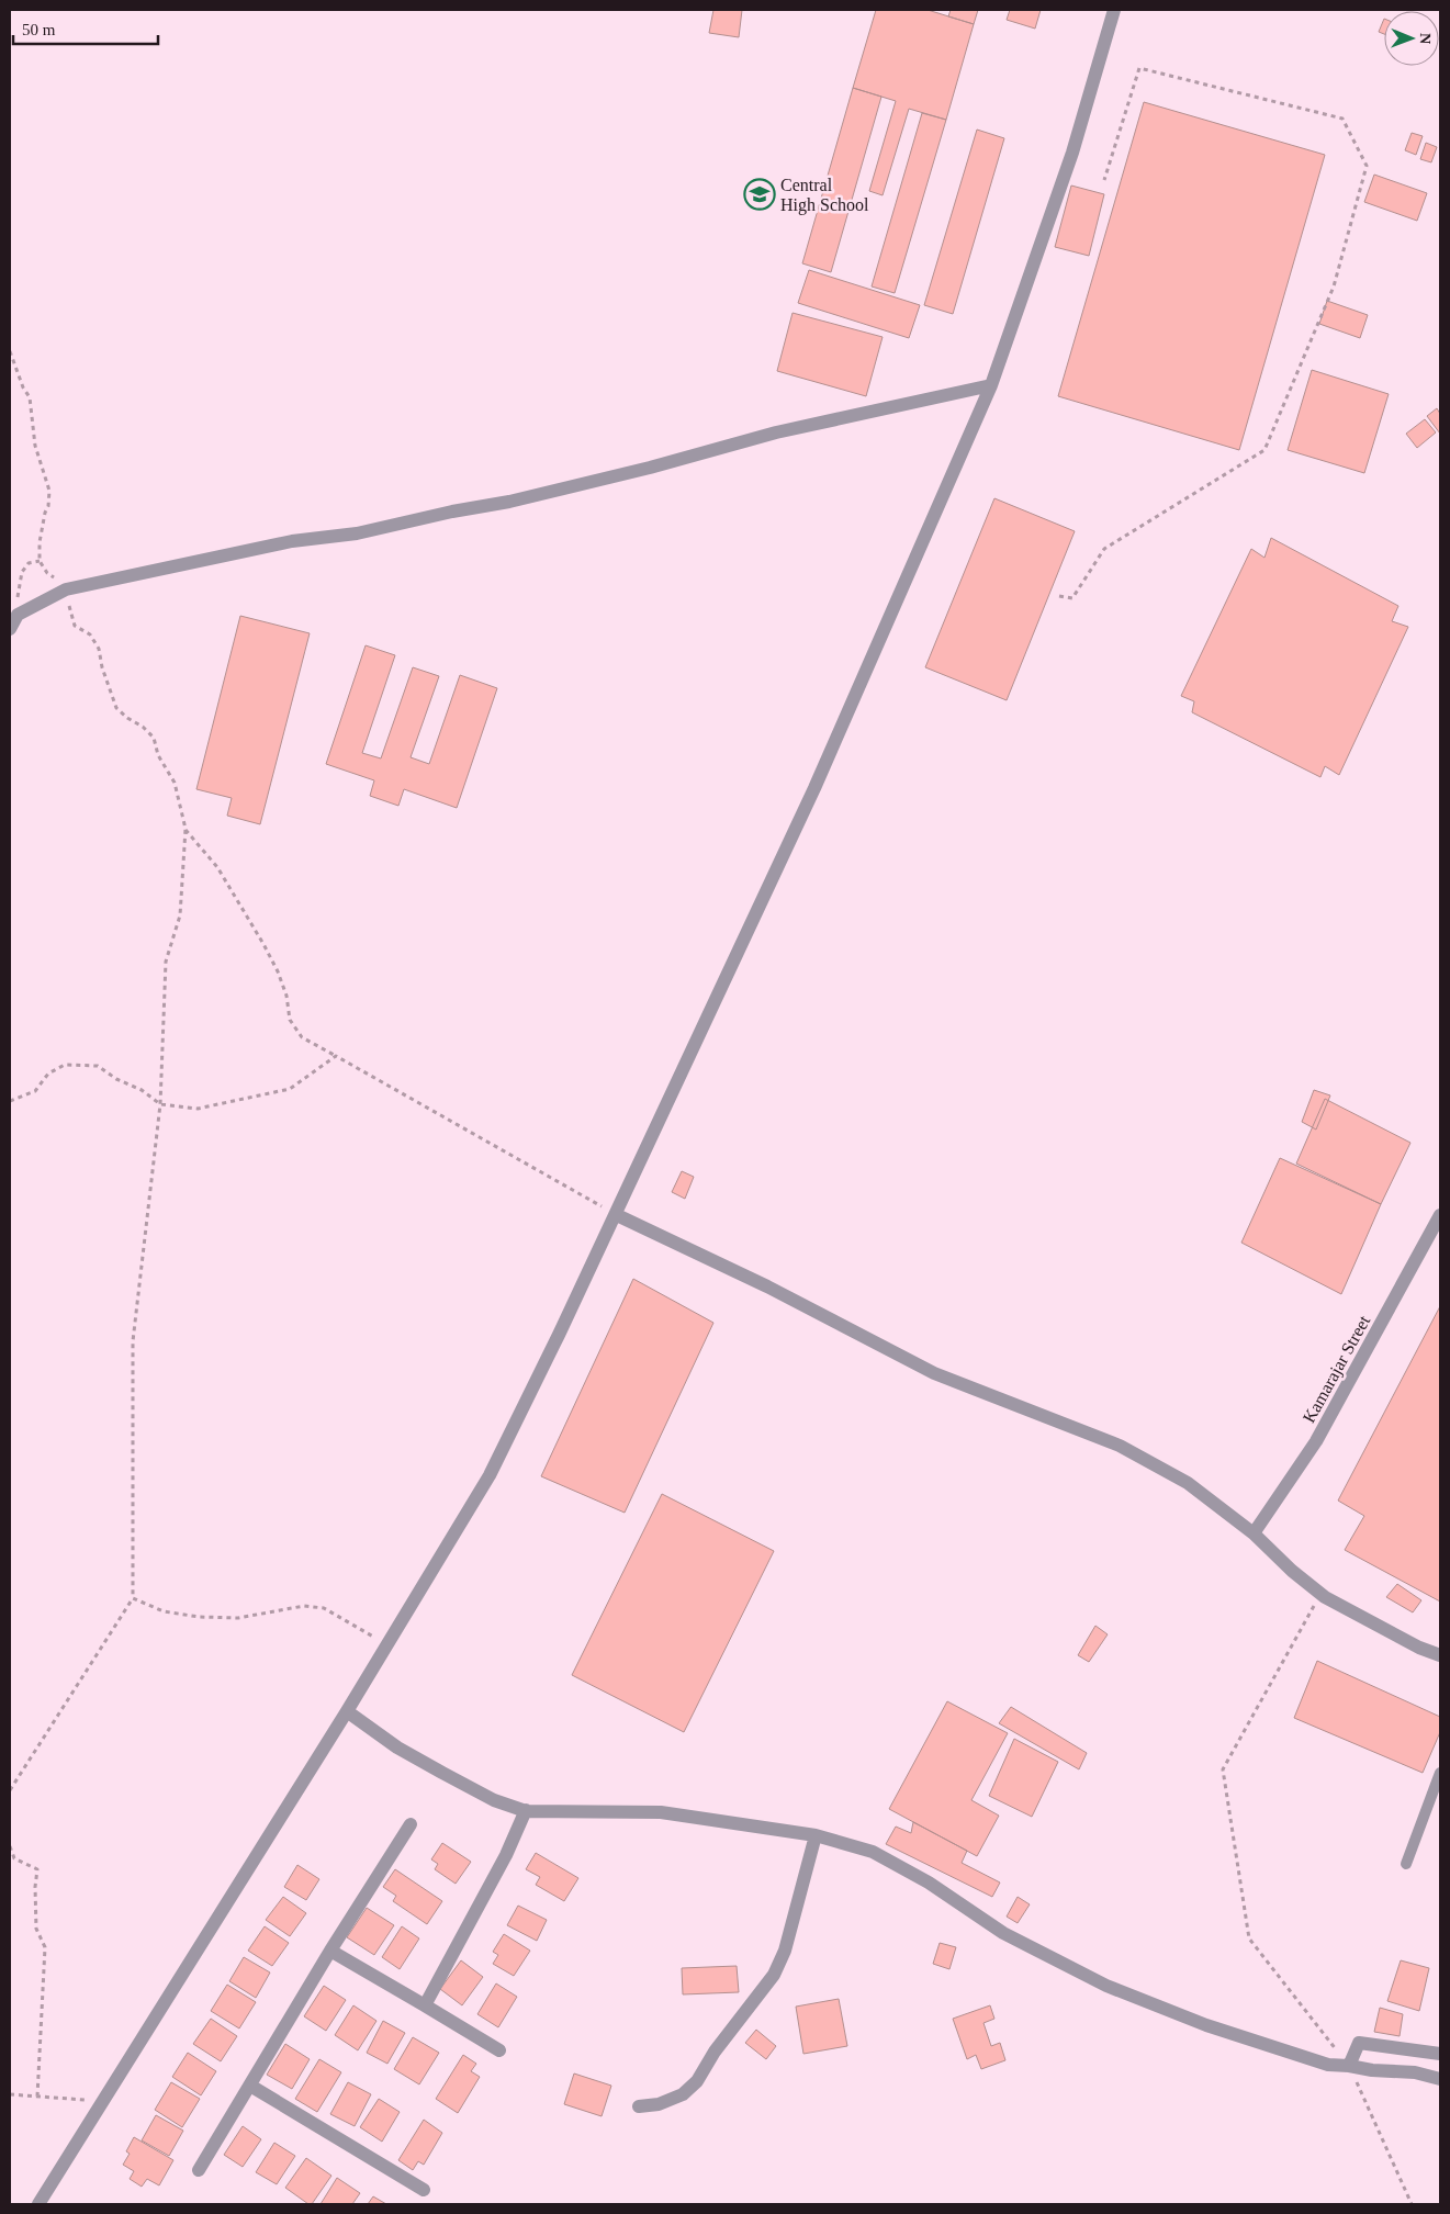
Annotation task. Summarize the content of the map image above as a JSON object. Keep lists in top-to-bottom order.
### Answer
{
  "streets": {
    "street": ["Kamarajar Street"]
  },
  "places": {
    "school or university": ["Central High School"]
  },
  "scale_bar": "50 m",
  "north": "right"
}
